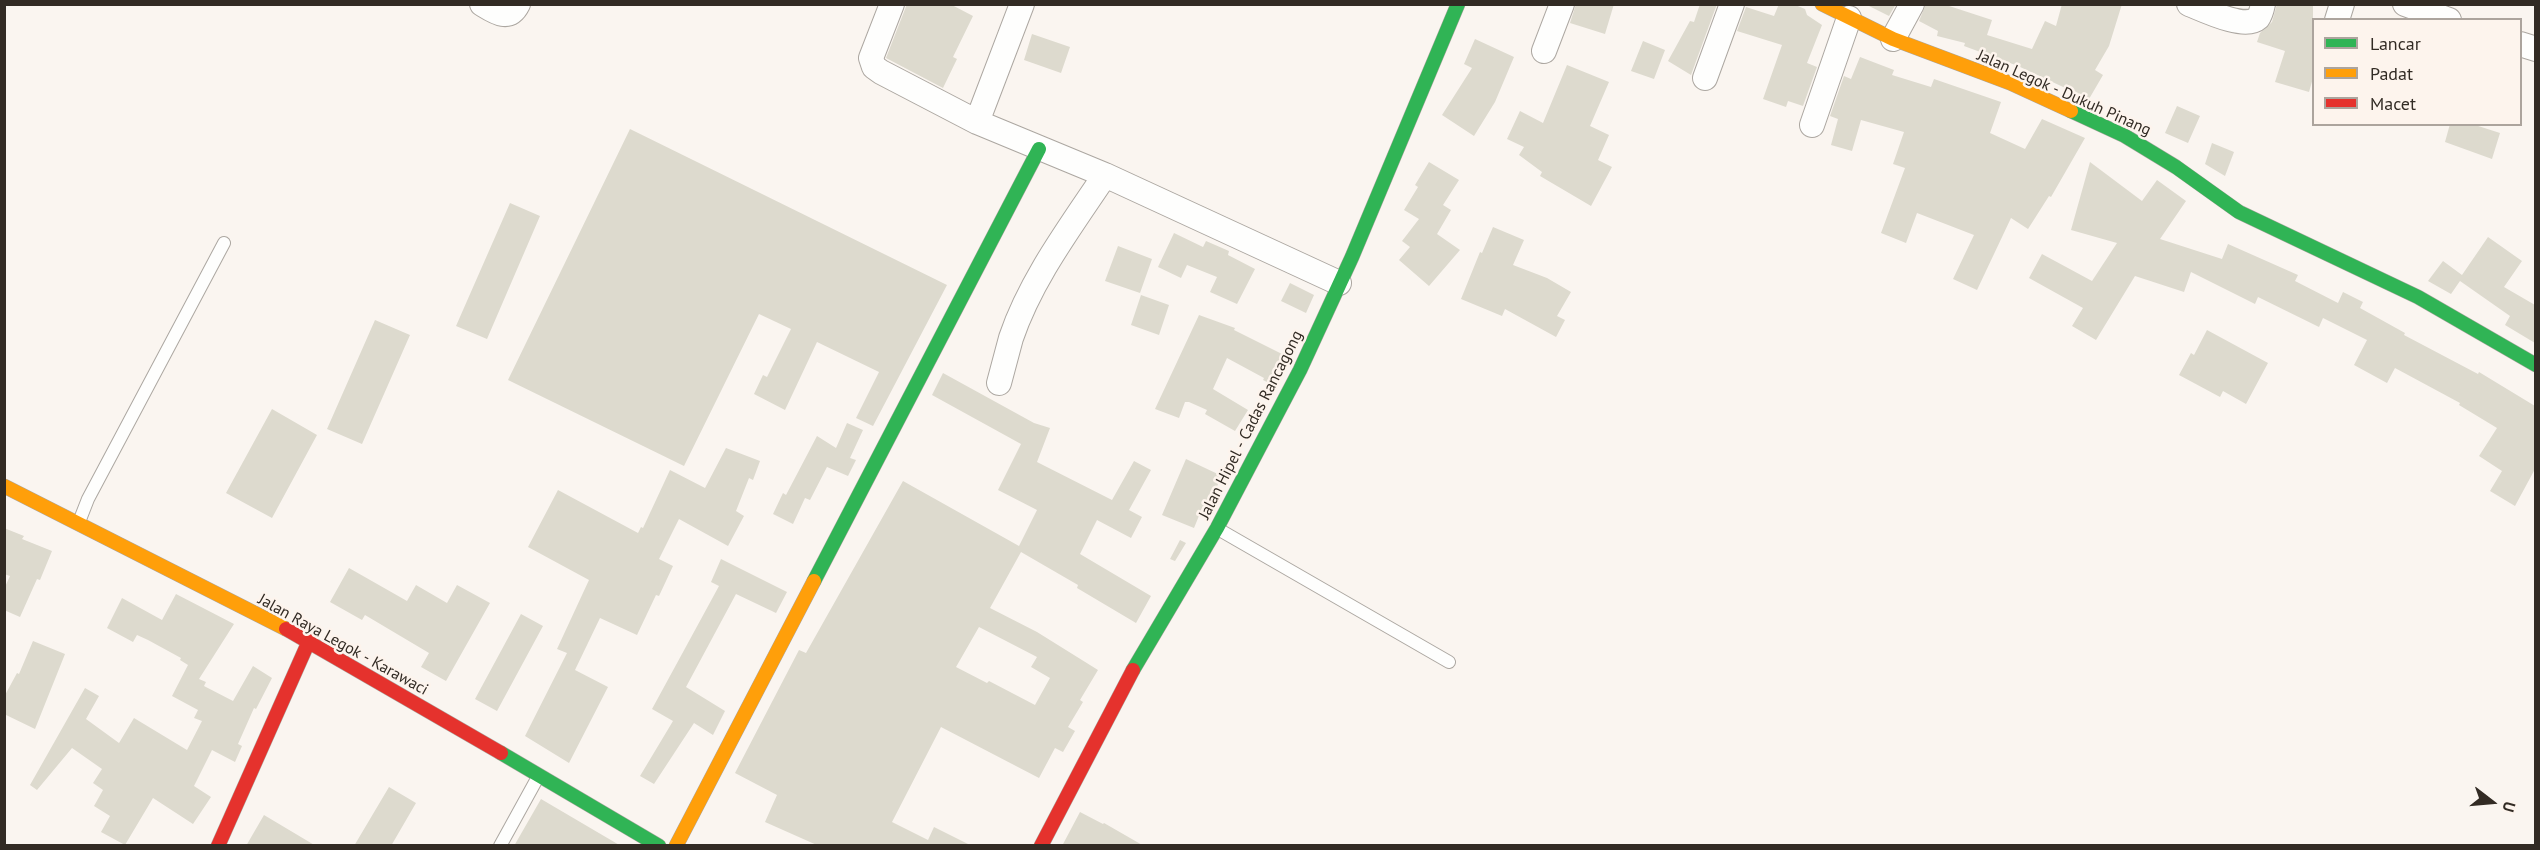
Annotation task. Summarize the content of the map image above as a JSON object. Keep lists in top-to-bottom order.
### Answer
{
  "streets": {
    "street": ["Jalan Legok - Dukuh Pinang", "Jalan Hipel - Cadas Rancagong", "Jalan Raya Legok - Karawaci"]
  },
  "legend": ["Lancar", "Padat", "Macet"],
  "north": "right"
}
